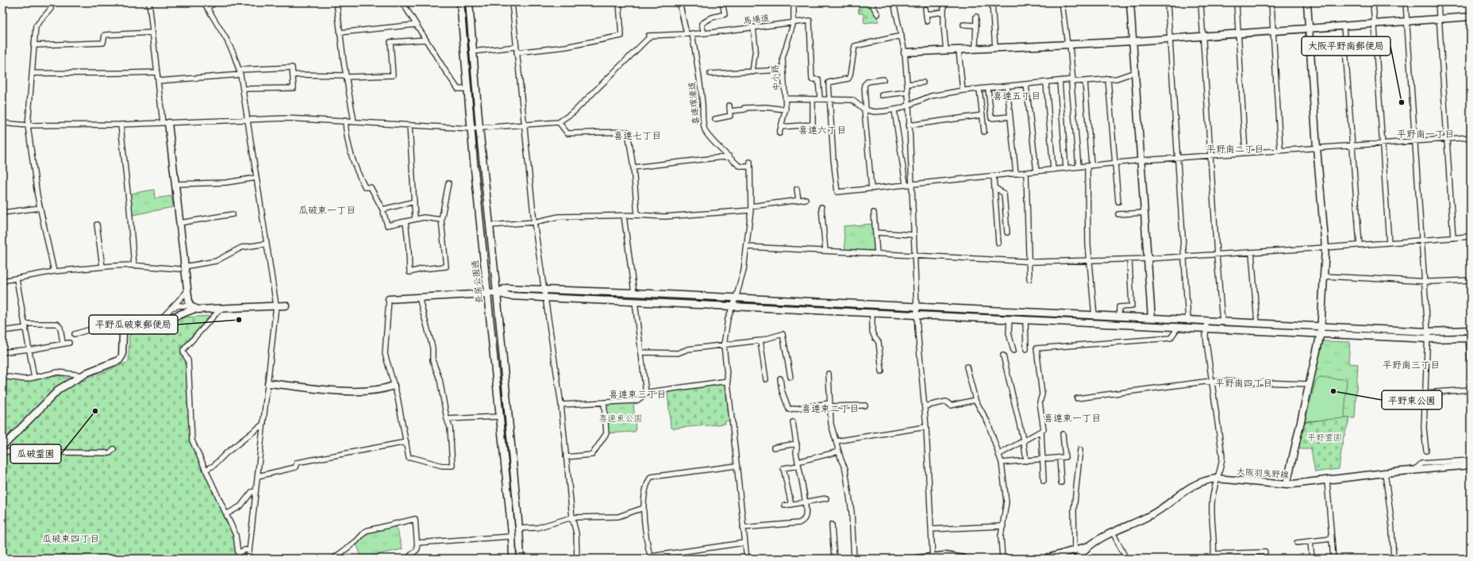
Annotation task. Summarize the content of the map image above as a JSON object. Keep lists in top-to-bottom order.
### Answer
{
  "streets": {
    "street": [
      "馬場道",
      "中小路",
      "喜連環濠道",
      "長居公園通",
      "大阪羽曳野線"
    ]
  },
  "crossings": [
    ["馬場道", "中小路"],
    ["馬場道", "喜連環濠道"]
  ],
  "districts": [
    "喜連五丁目",
    "喜連六丁目",
    "平野南一丁目",
    "喜連七丁目",
    "平野南二丁目",
    "瓜破東一丁目",
    "平野南三丁目",
    "平野南四丁目",
    "喜連東三丁目",
    "喜連東二丁目",
    "喜連東一丁目",
    "瓜破東四丁目"
  ],
  "parks": ["喜連東公園", "平野霊園"],
  "places": [
    "大阪平野南郵便局",
    "平野瓜破東郵便局",
    "平野東公園",
    "瓜破霊園"
  ]
}
